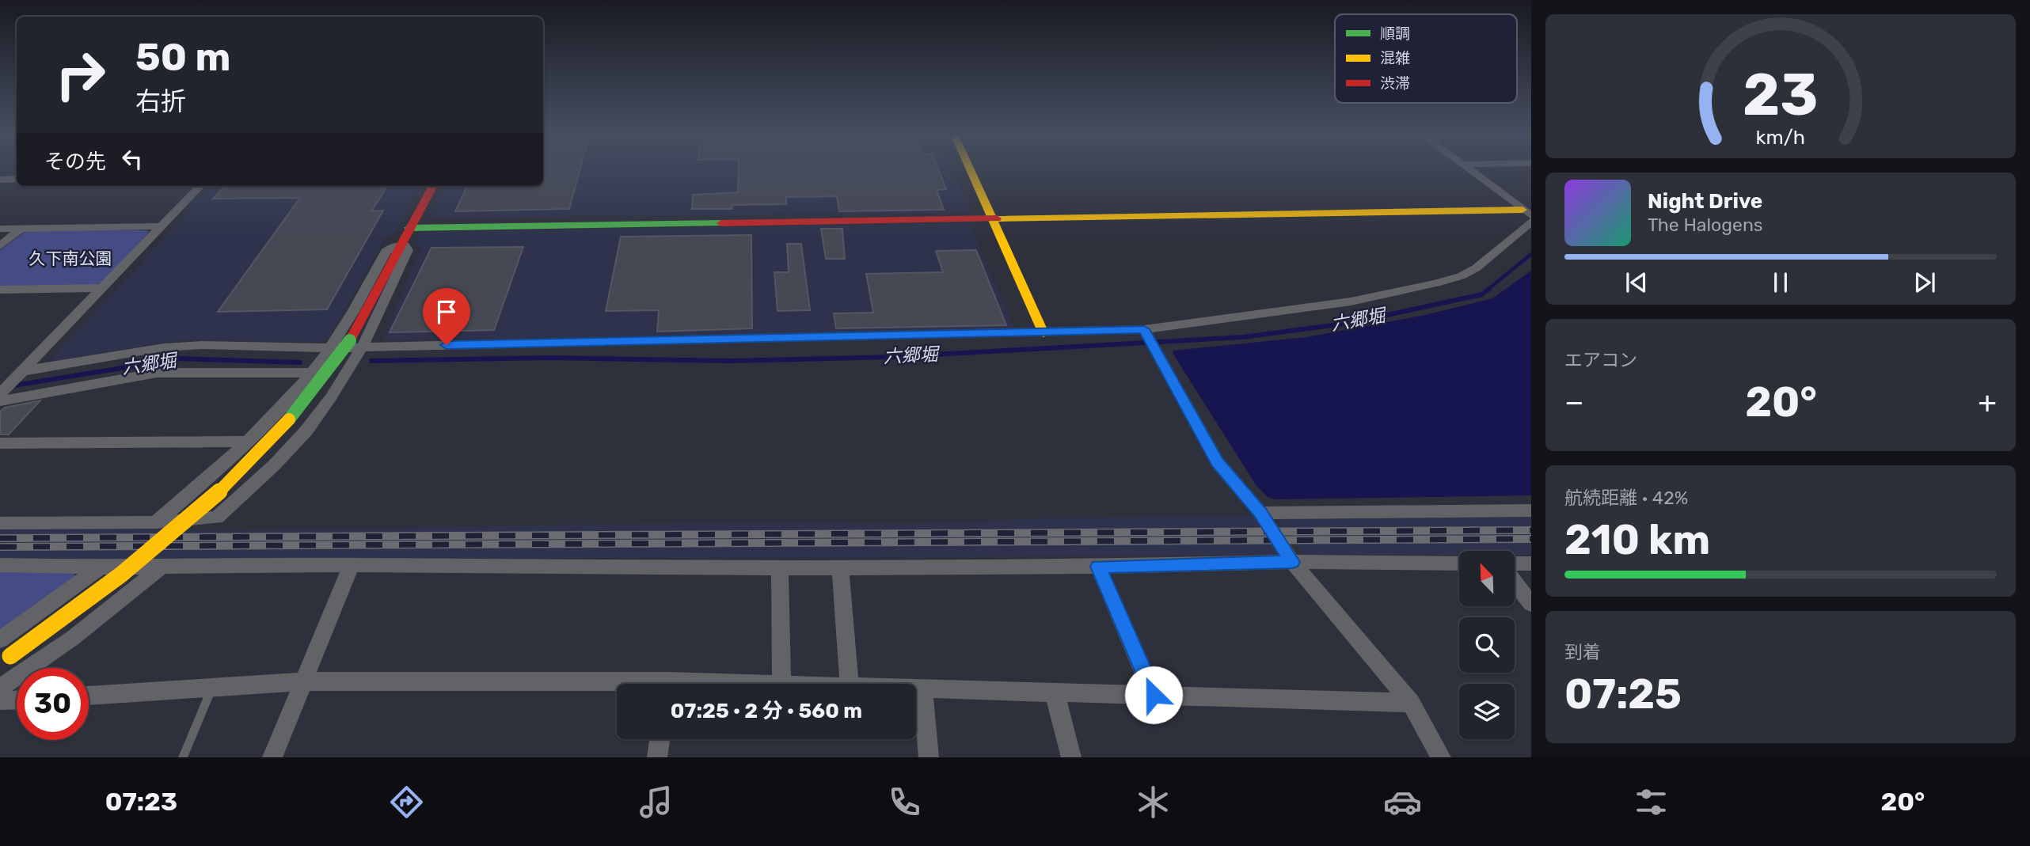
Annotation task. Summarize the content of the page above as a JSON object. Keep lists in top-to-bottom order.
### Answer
{
  "water": ["六郷堀"],
  "parks": ["久下南公園"],
  "legend": ["順調", "混雑", "渋滞"],
  "north": "top left",
  "page": {
    "turn": ["50 m", "右折"],
    "then": "その先",
    "song": ["Night Drive", "The Halogens"],
    "tile": [
      "エアコン",
      ["航続距離 · 42%", "210 km"],
      ["到着", "07:25"]
    ],
    "heat": ["−", "20°", "+"],
    "limit": "30",
    "trip": "07:25 · 2 分 · 560 m",
    "tabs": ["07:23", "20°"],
    "gauge": ["23", "km/h"]
  }
}
